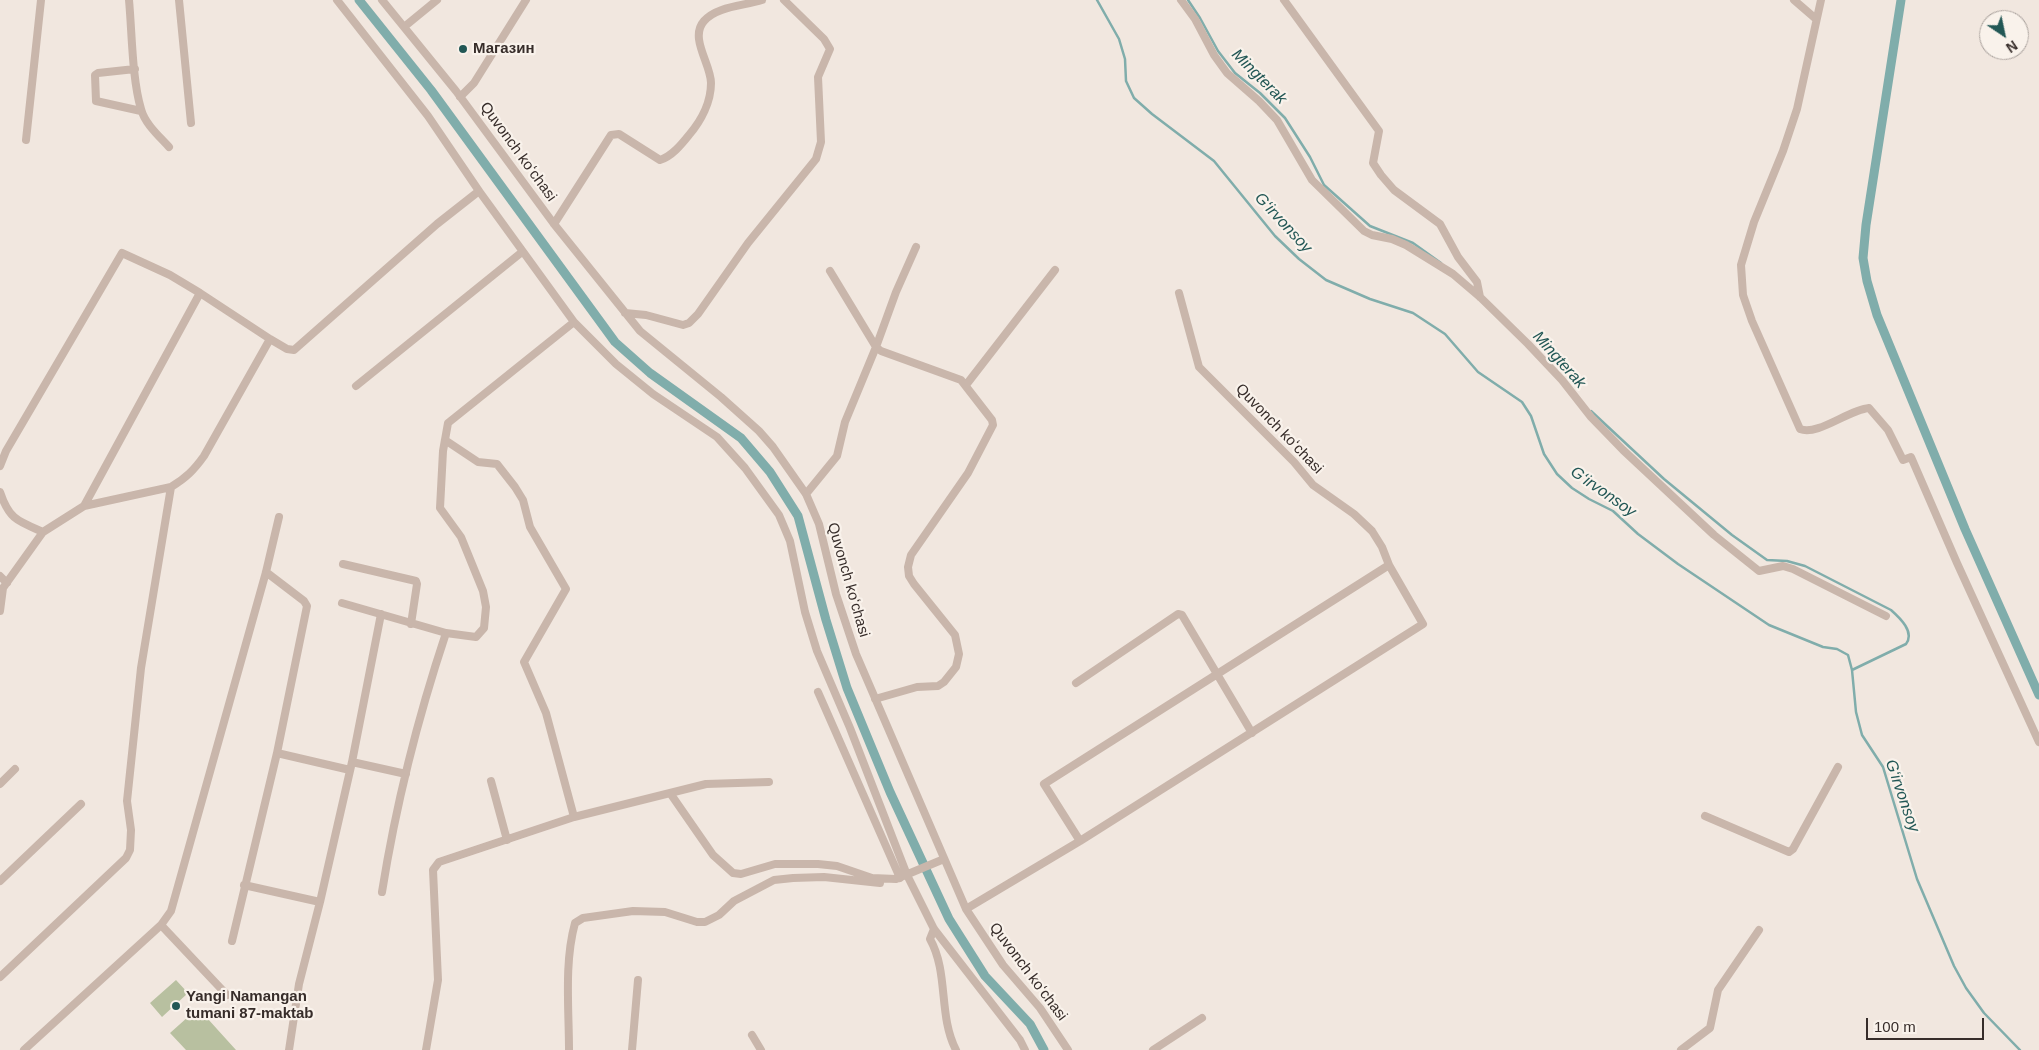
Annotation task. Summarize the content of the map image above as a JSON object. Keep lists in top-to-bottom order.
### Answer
{
  "streets": {
    "street": ["Quvonch koʻchasi"]
  },
  "water": ["Mingterak", "G‘irvonsoy"],
  "places": ["Магазин", "Yangi Namangan tumani 87-maktab"],
  "scale_bar": "100 m",
  "north": "bottom right"
}
